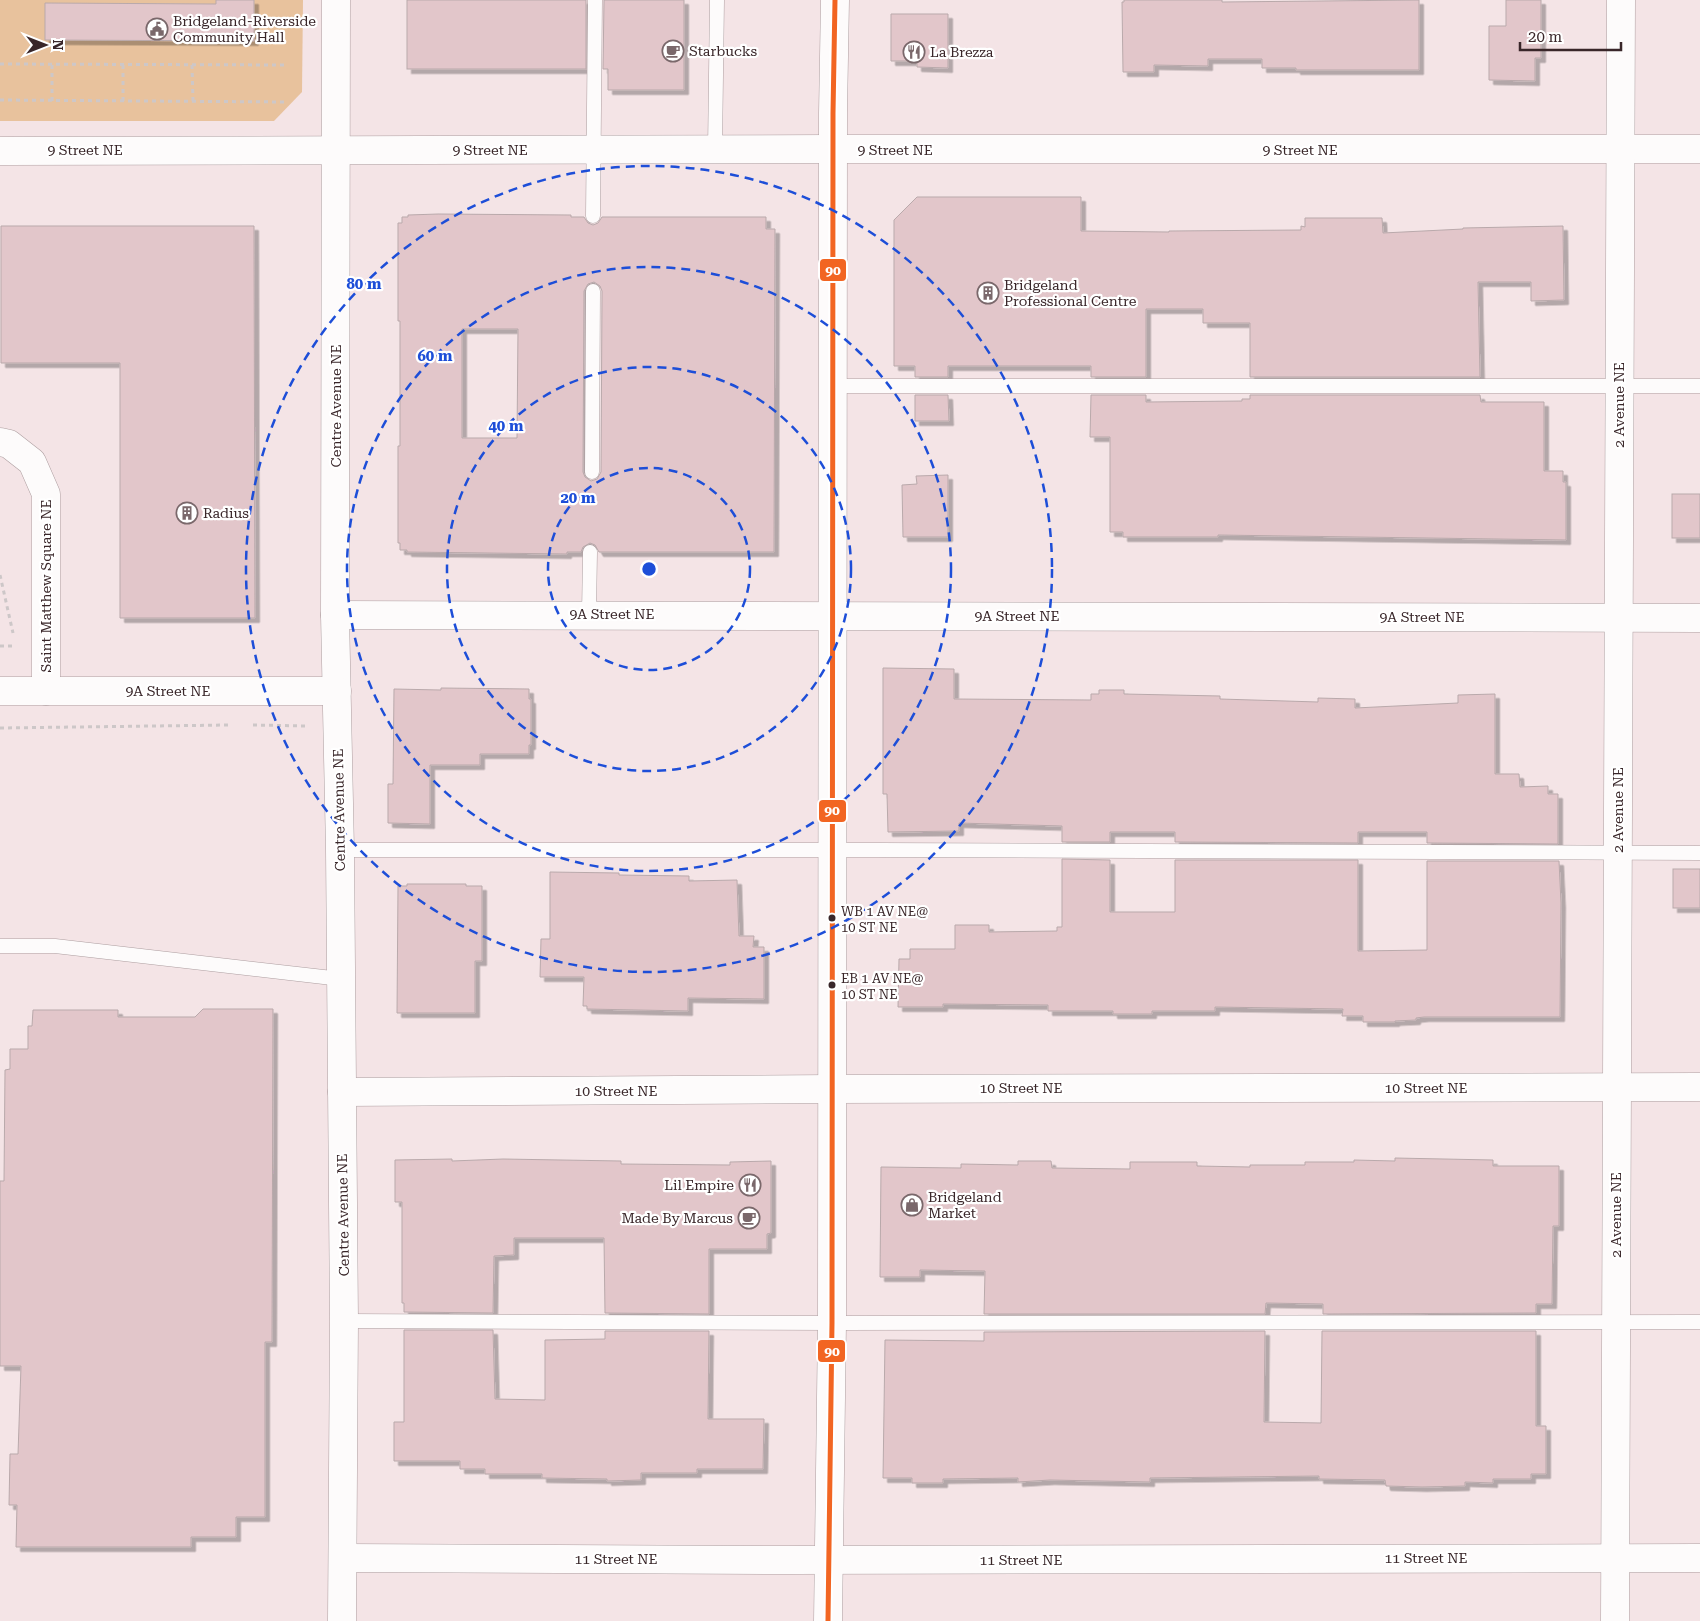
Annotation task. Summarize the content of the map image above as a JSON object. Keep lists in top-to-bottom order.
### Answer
{
  "streets": {
    "street": [
      "9 Street NE",
      "2 Avenue NE",
      "Centre Avenue NE",
      "Saint Matthew Square NE",
      "9A Street NE",
      "10 Street NE",
      "11 Street NE"
    ]
  },
  "crossings": [
    ["9 Street NE", "2 Avenue NE"],
    ["9 Street NE", "Centre Avenue NE"],
    ["2 Avenue NE", "9A Street NE"],
    ["2 Avenue NE", "10 Street NE"],
    ["2 Avenue NE", "11 Street NE"],
    ["Centre Avenue NE", "9A Street NE"],
    ["Centre Avenue NE", "10 Street NE"],
    ["Centre Avenue NE", "11 Street NE"],
    ["Saint Matthew Square NE", "9A Street NE"]
  ],
  "places": {
    "public building": ["Bridgeland-Riverside Community Hall"],
    "cafe": ["Starbucks", "Made By Marcus"],
    "restaurant": ["La Brezza", "Lil Empire"],
    "building": ["Bridgeland Professional Centre", "Radius"],
    "other": ["WB 1 AV NE@ 10 ST NE", "EB 1 AV NE@ 10 ST NE"],
    "shop": ["Bridgeland Market"]
  },
  "lines": ["transit line 90"],
  "scale_bar": "20 m",
  "north": "right",
  "rings": [
    "80 m",
    "60 m",
    "40 m",
    "20 m"
  ]
}
